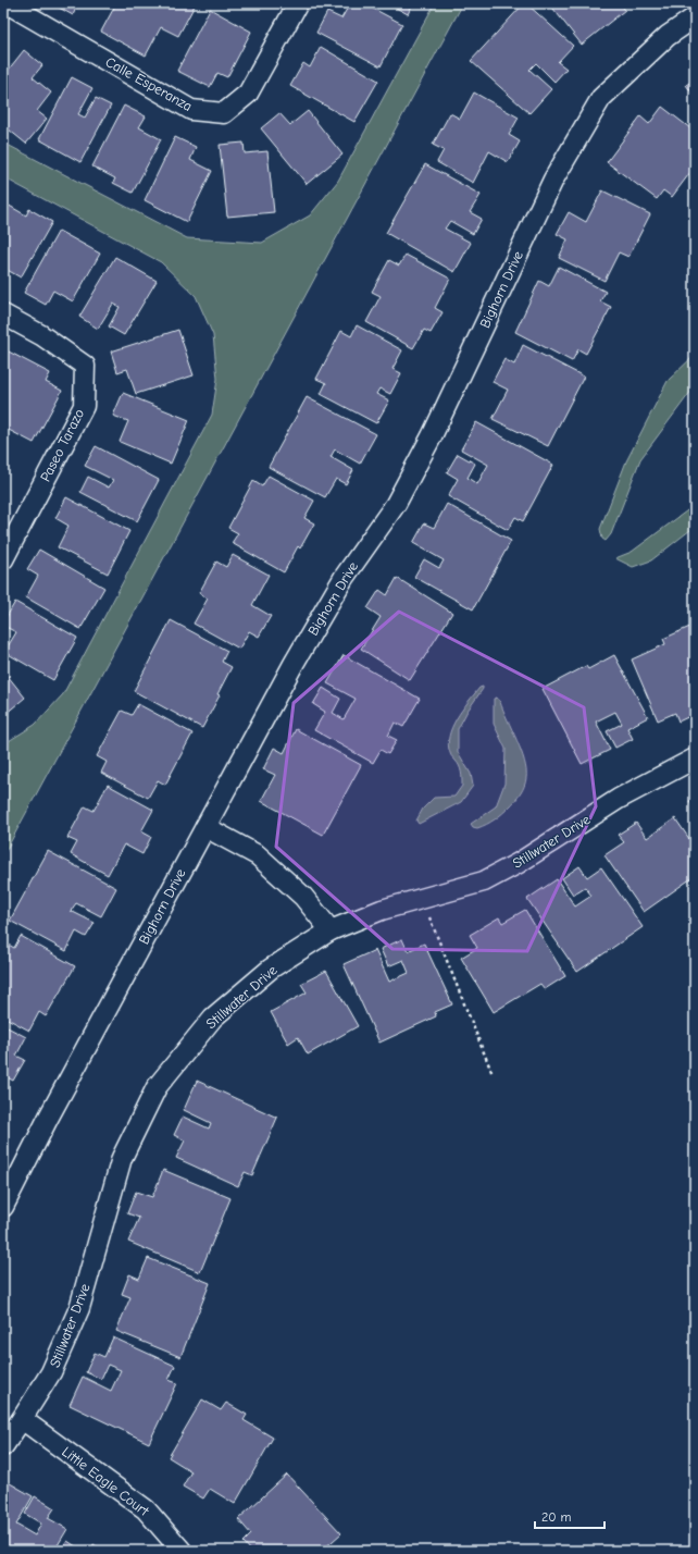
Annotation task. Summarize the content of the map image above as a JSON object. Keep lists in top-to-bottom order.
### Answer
{
  "streets": {
    "street": [
      "Calle Esperanza",
      "Bighorn Drive",
      "Paseo Tarazo",
      "Stillwater Drive",
      "Little Eagle Court"
    ]
  },
  "crossings": [
    ["Stillwater Drive", "Little Eagle Court"]
  ],
  "scale_bar": "20 m"
}
